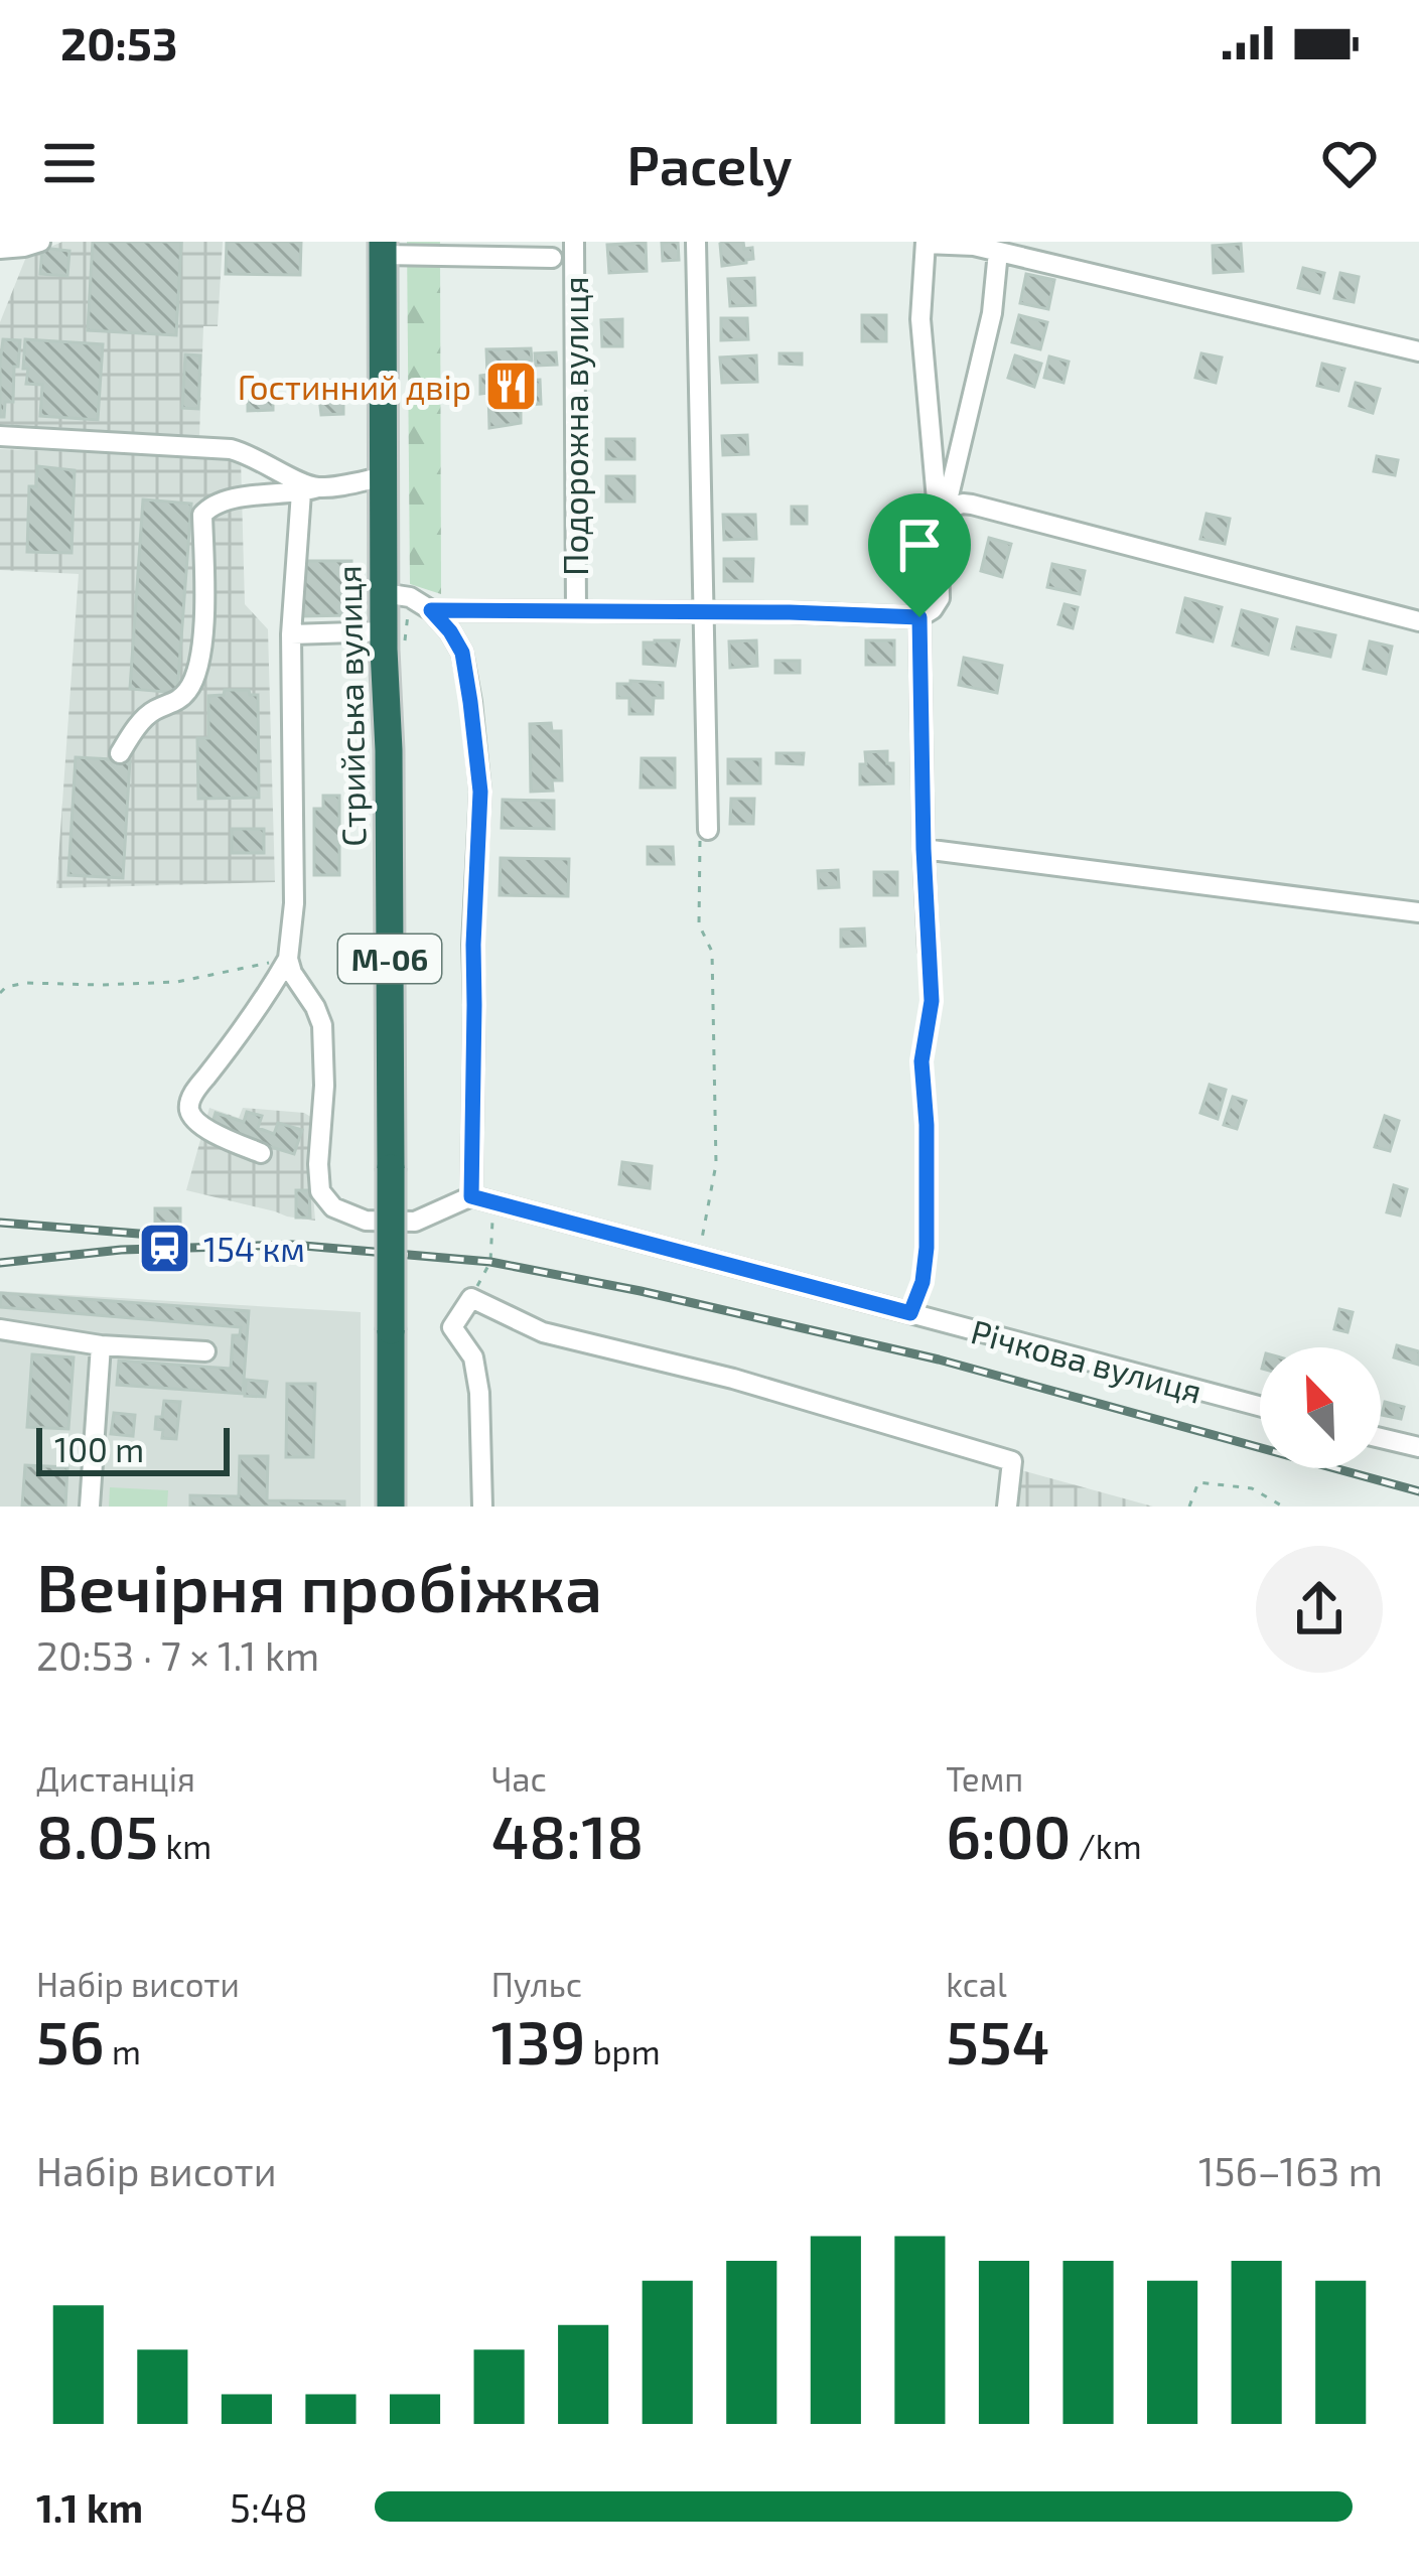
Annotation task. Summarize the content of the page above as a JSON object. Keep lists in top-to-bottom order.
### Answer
{
  "streets": {
    "highway": ["Стрийська вулиця", "М-06"],
    "street": ["Подорожна вулиця", "Річкова вулиця"]
  },
  "places": {
    "restaurant": ["Гостинний двір"],
    "station": ["154 км"]
  },
  "scale_bar": "100 m",
  "north": "top left",
  "page": {
    "status": "20:53",
    "header": "Pacely",
    "scale": "100 m",
    "heading": ["Вечірня пробіжка", "20:53 · 7 × 1.1 km"],
    "stats": [
      ["Дистанція", "8.05 km"],
      ["Час", "48:18"],
      ["Темп", "6:00 /km"],
      ["Набір висоти", "56 m"],
      ["Пульс", "139 bpm"],
      ["kcal", "554"]
    ],
    "chart": ["Набір висоти", "156–163 m"],
    "list": [
      {
        "name": "1.1 km",
        "note": "5:48"
      }
    ]
  }
}
